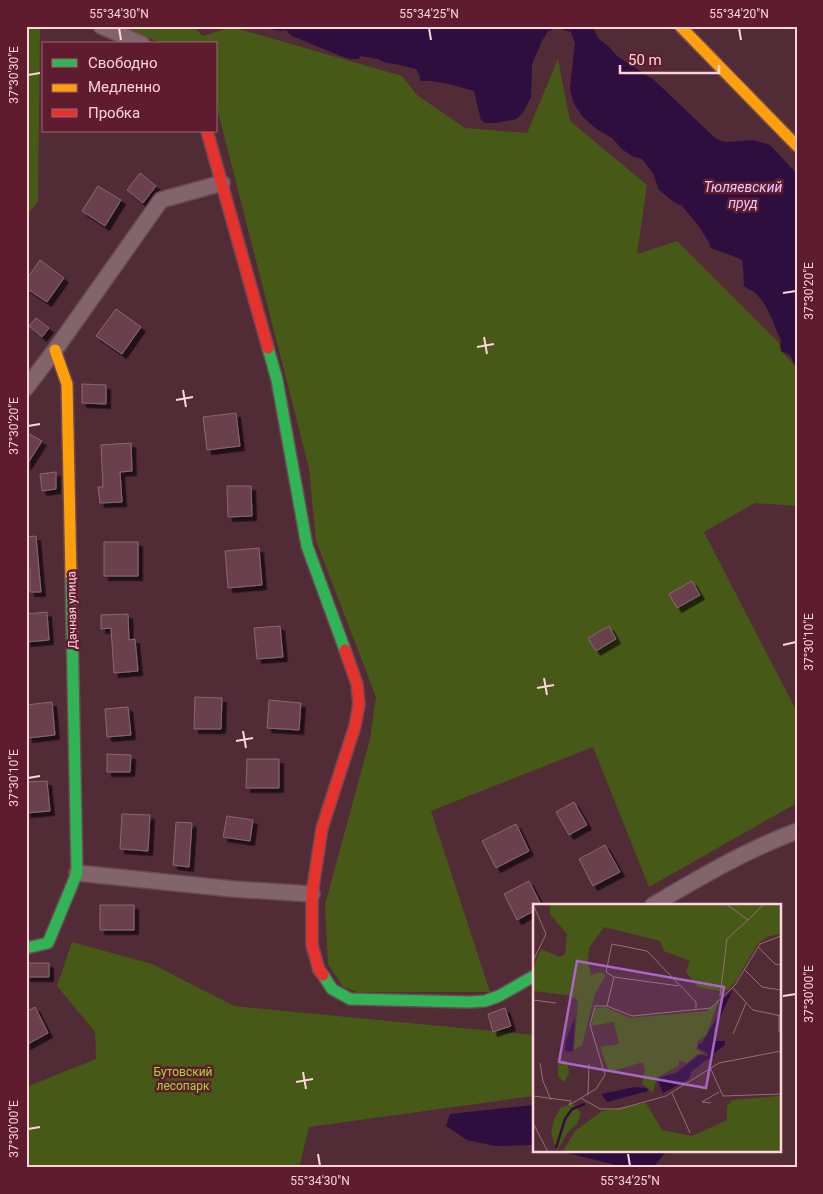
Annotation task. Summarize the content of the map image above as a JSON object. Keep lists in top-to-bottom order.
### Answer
{
  "streets": {
    "street": ["Дачная улица"]
  },
  "water": ["Тюляевский пруд"],
  "parks": ["Бутовский лесопарк"],
  "legend": ["Свободно", "Медленно", "Пробка"],
  "scale_bar": "50 m",
  "coordinates": [
    "55°34'30\"N",
    "55°34'25\"N",
    "55°34'20\"N",
    "37°30'30\"E",
    "37°30'20\"E",
    "37°30'10\"E",
    "37°30'00\"E"
  ]
}
